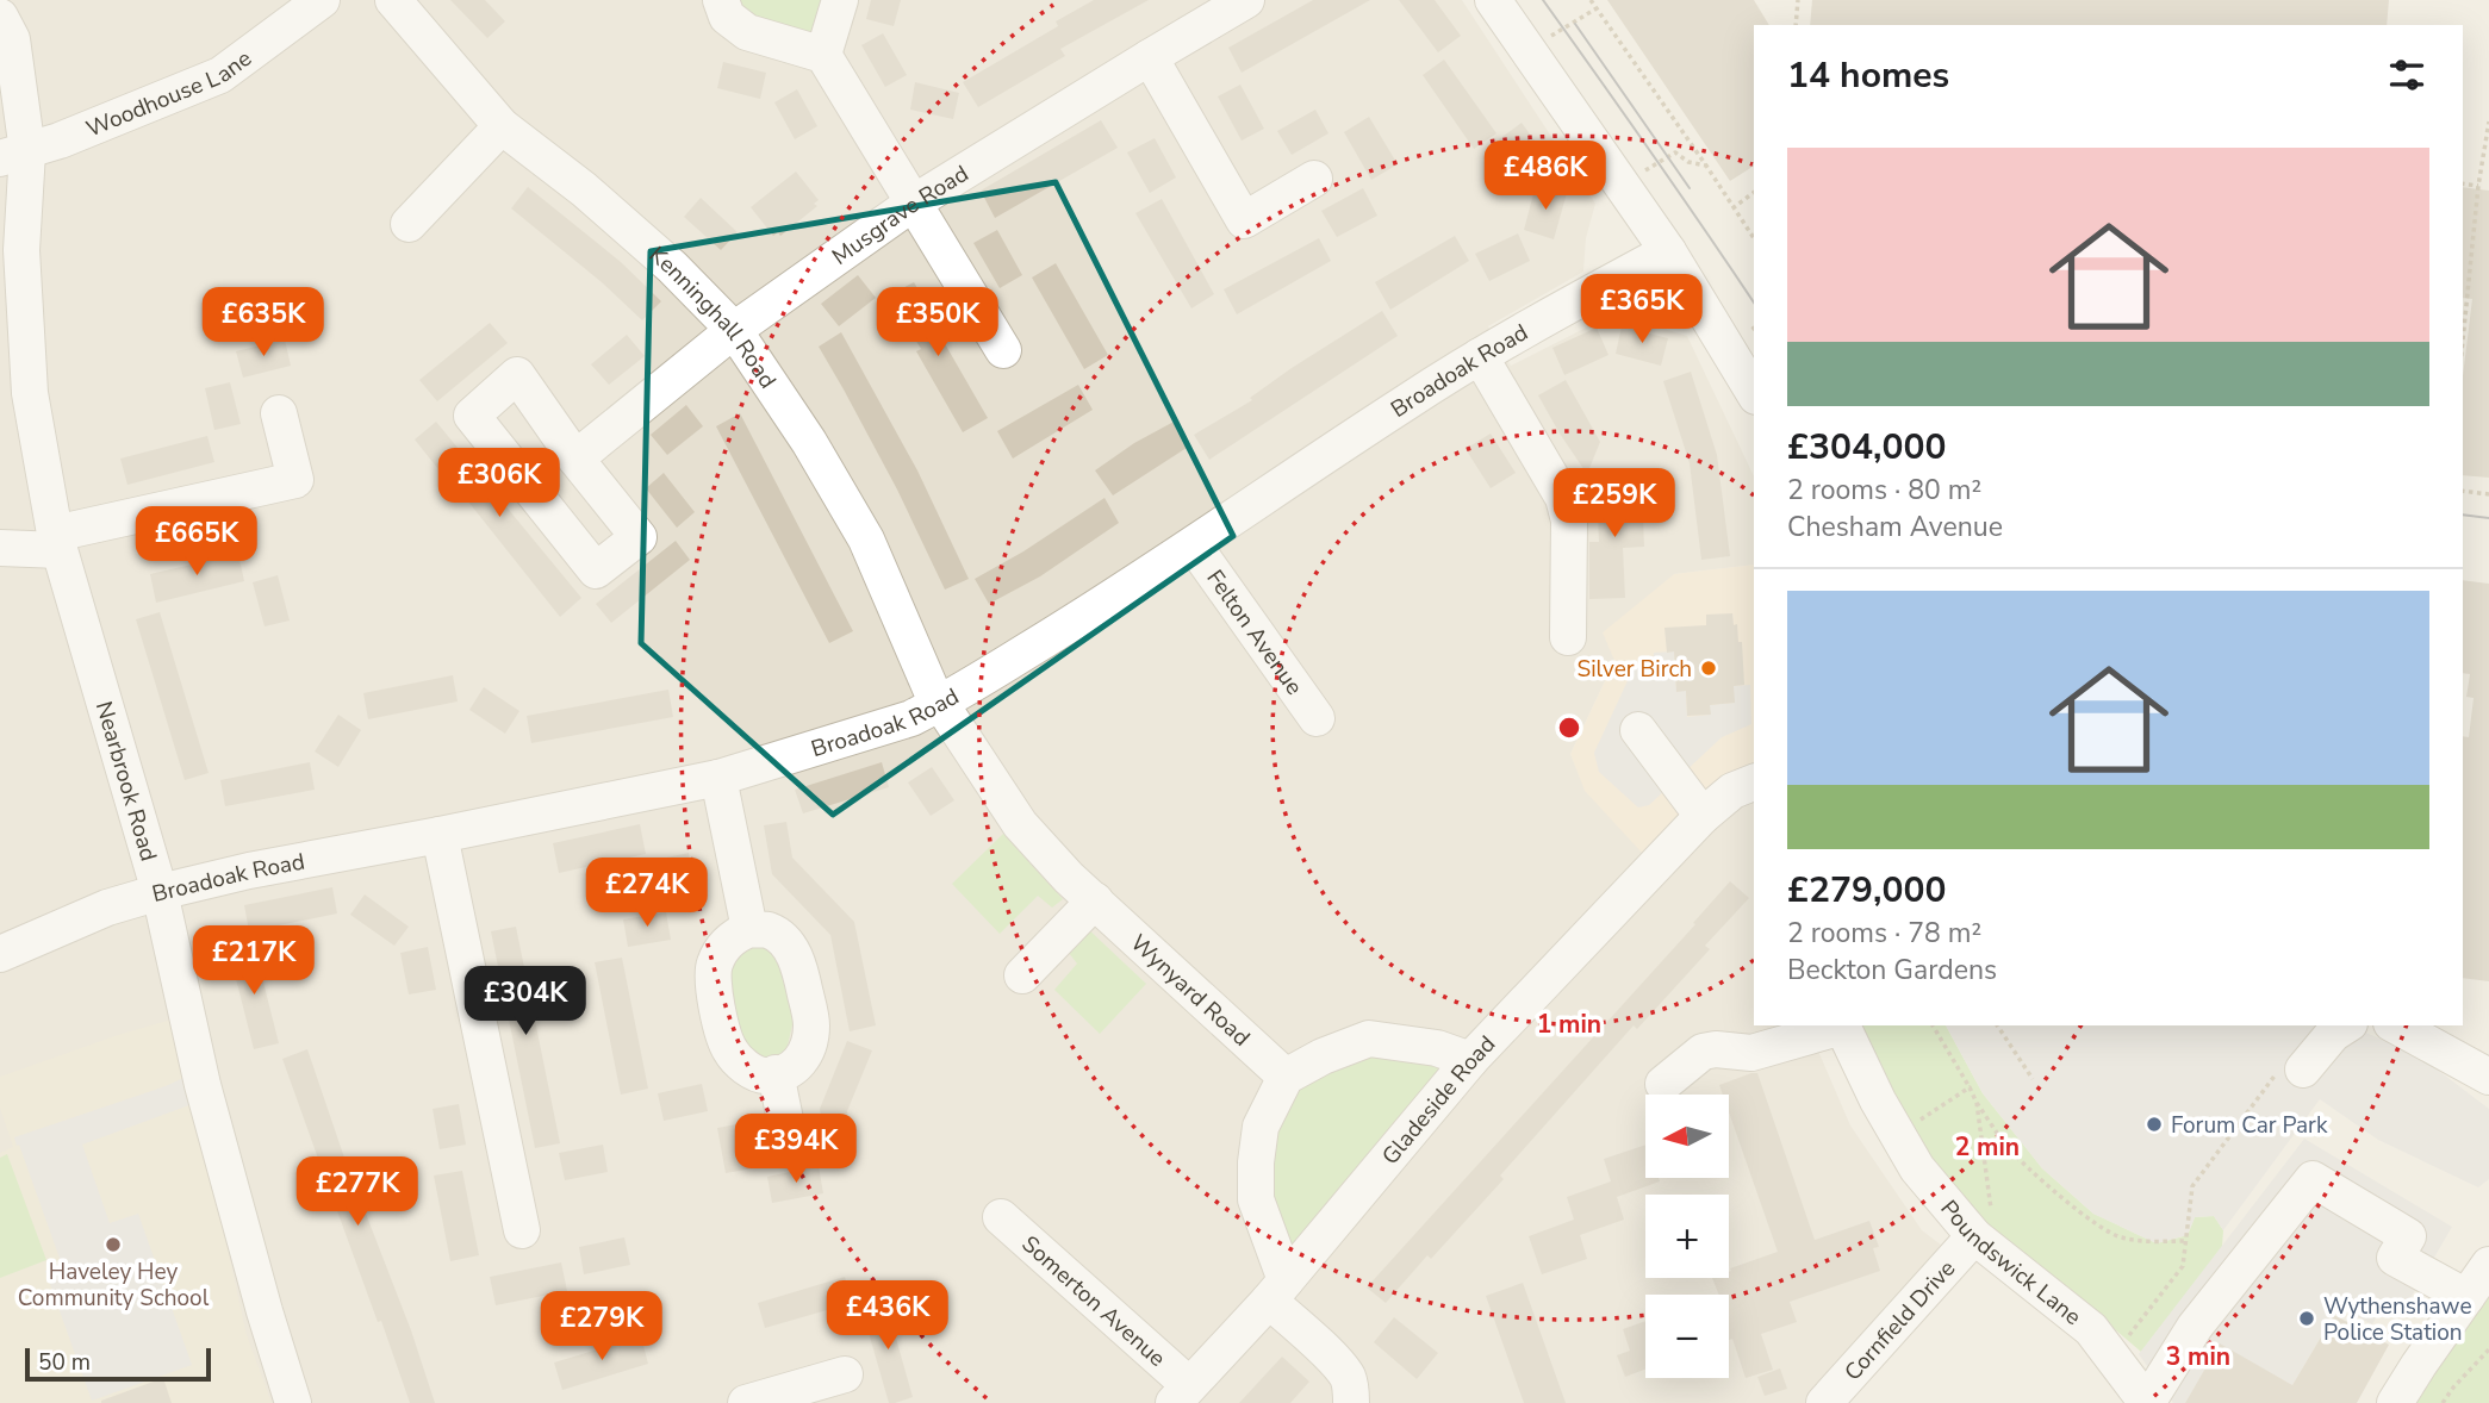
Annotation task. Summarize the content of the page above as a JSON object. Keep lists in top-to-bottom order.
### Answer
{
  "streets": {
    "street": [
      "Woodhouse Lane",
      "Musgrave Road",
      "Kenninghall Road",
      "Broadoak Road",
      "Felton Avenue",
      "Nearbrook Road",
      "Wynyard Road",
      "Gladeside Road",
      "Poundswick Lane",
      "Somerton Avenue",
      "Cornfield Drive"
    ]
  },
  "crossings": [
    ["Woodhouse Lane", "Nearbrook Road"],
    ["Musgrave Road", "Kenninghall Road"],
    ["Kenninghall Road", "Broadoak Road"],
    ["Kenninghall Road", "Wynyard Road"],
    ["Broadoak Road", "Felton Avenue"],
    ["Broadoak Road", "Nearbrook Road"],
    ["Broadoak Road", "Wynyard Road"],
    ["Gladeside Road", "Somerton Avenue"],
    ["Poundswick Lane", "Cornfield Drive"]
  ],
  "places": [
    "Silver Birch",
    "Forum Car Park",
    "Haveley Hey Community School",
    "Wythenshawe Police Station"
  ],
  "scale_bar": "50 m",
  "north": "left",
  "page": {
    "heading": "14 homes",
    "list": [
      {
        "name": "£304,000",
        "note": "2 rooms · 80 m² · Chesham Avenue"
      },
      {
        "name": "£279,000",
        "note": "2 rooms · 78 m² · Beckton Gardens"
      }
    ],
    "price": [
      "£486K",
      "£365K",
      "£635K",
      "£350K",
      "£306K",
      "£259K",
      "£665K",
      "£274K",
      "£217K",
      "£304K",
      "£394K",
      "£277K",
      "£436K",
      "£279K"
    ],
    "map_buttons": ["+", "−"],
    "scale": "50 m"
  },
  "rings": ["1 min", "2 min", "3 min"]
}
